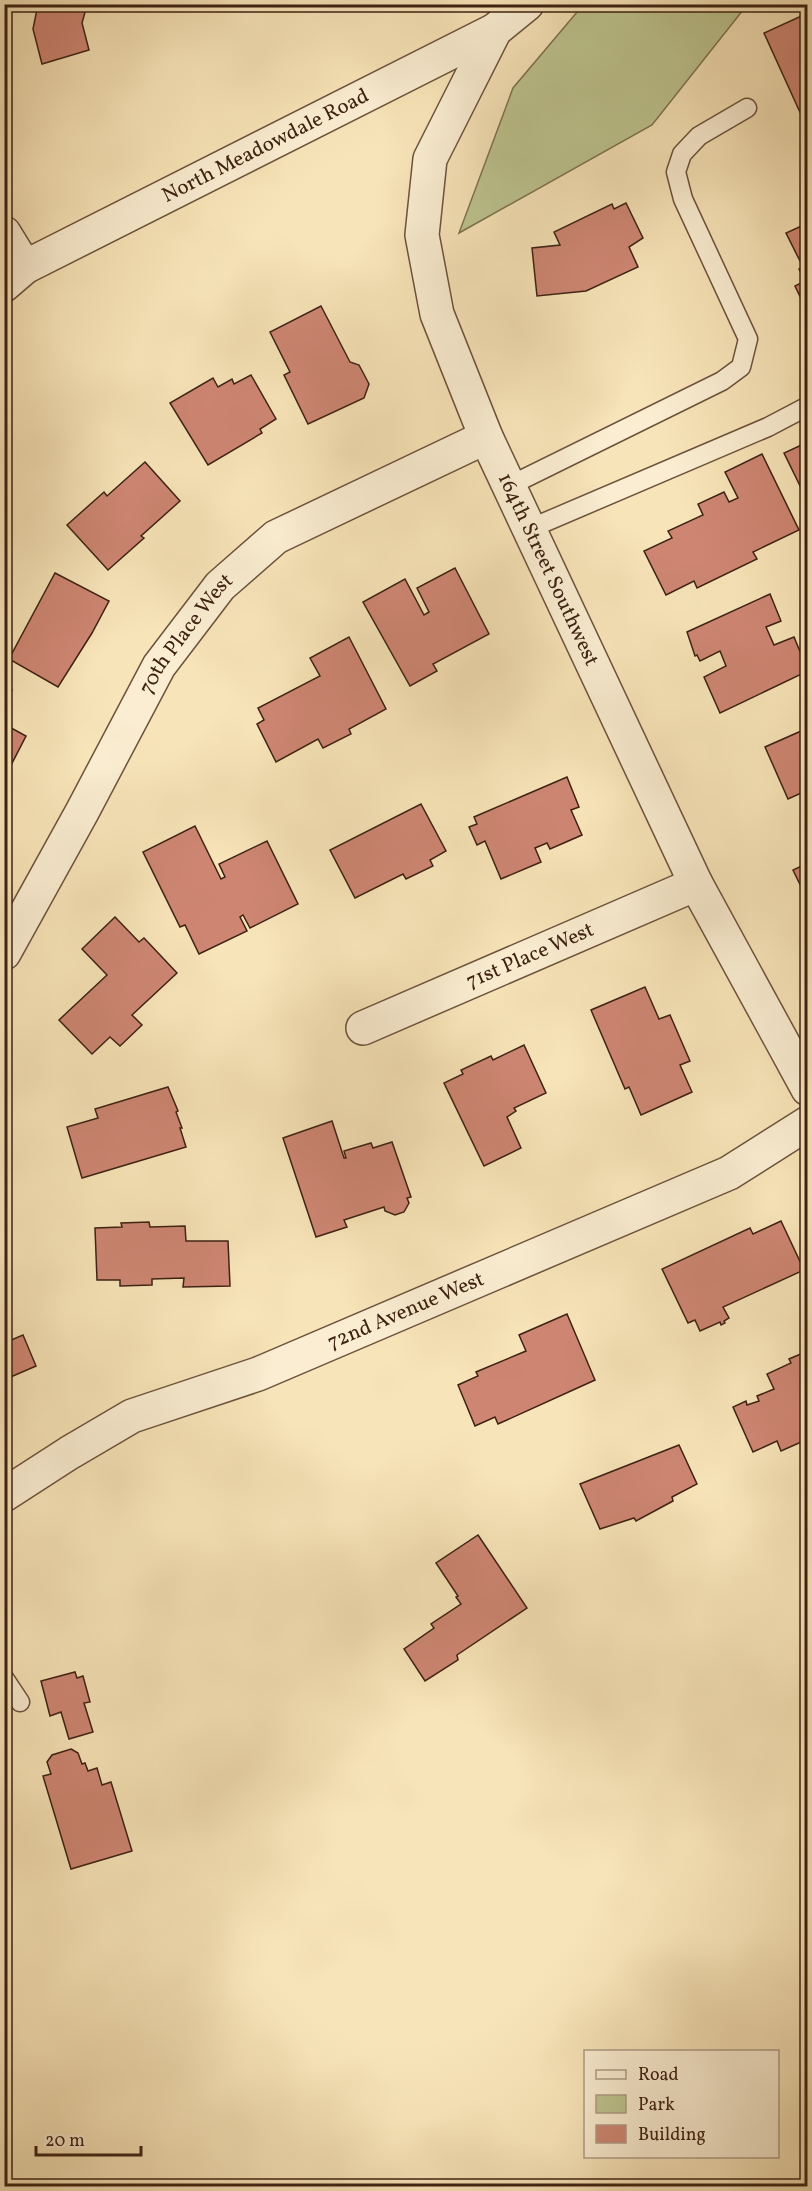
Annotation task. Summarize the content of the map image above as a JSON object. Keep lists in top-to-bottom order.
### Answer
{
  "streets": {
    "street": [
      "North Meadowdale Road",
      "164th Street Southwest",
      "70th Place West",
      "71st Place West",
      "72nd Avenue West"
    ]
  },
  "crossings": [
    ["North Meadowdale Road", "164th Street Southwest"],
    ["164th Street Southwest", "70th Place West"],
    ["164th Street Southwest", "71st Place West"]
  ],
  "legend": ["Road", "Park", "Building"],
  "scale_bar": "20 m"
}
